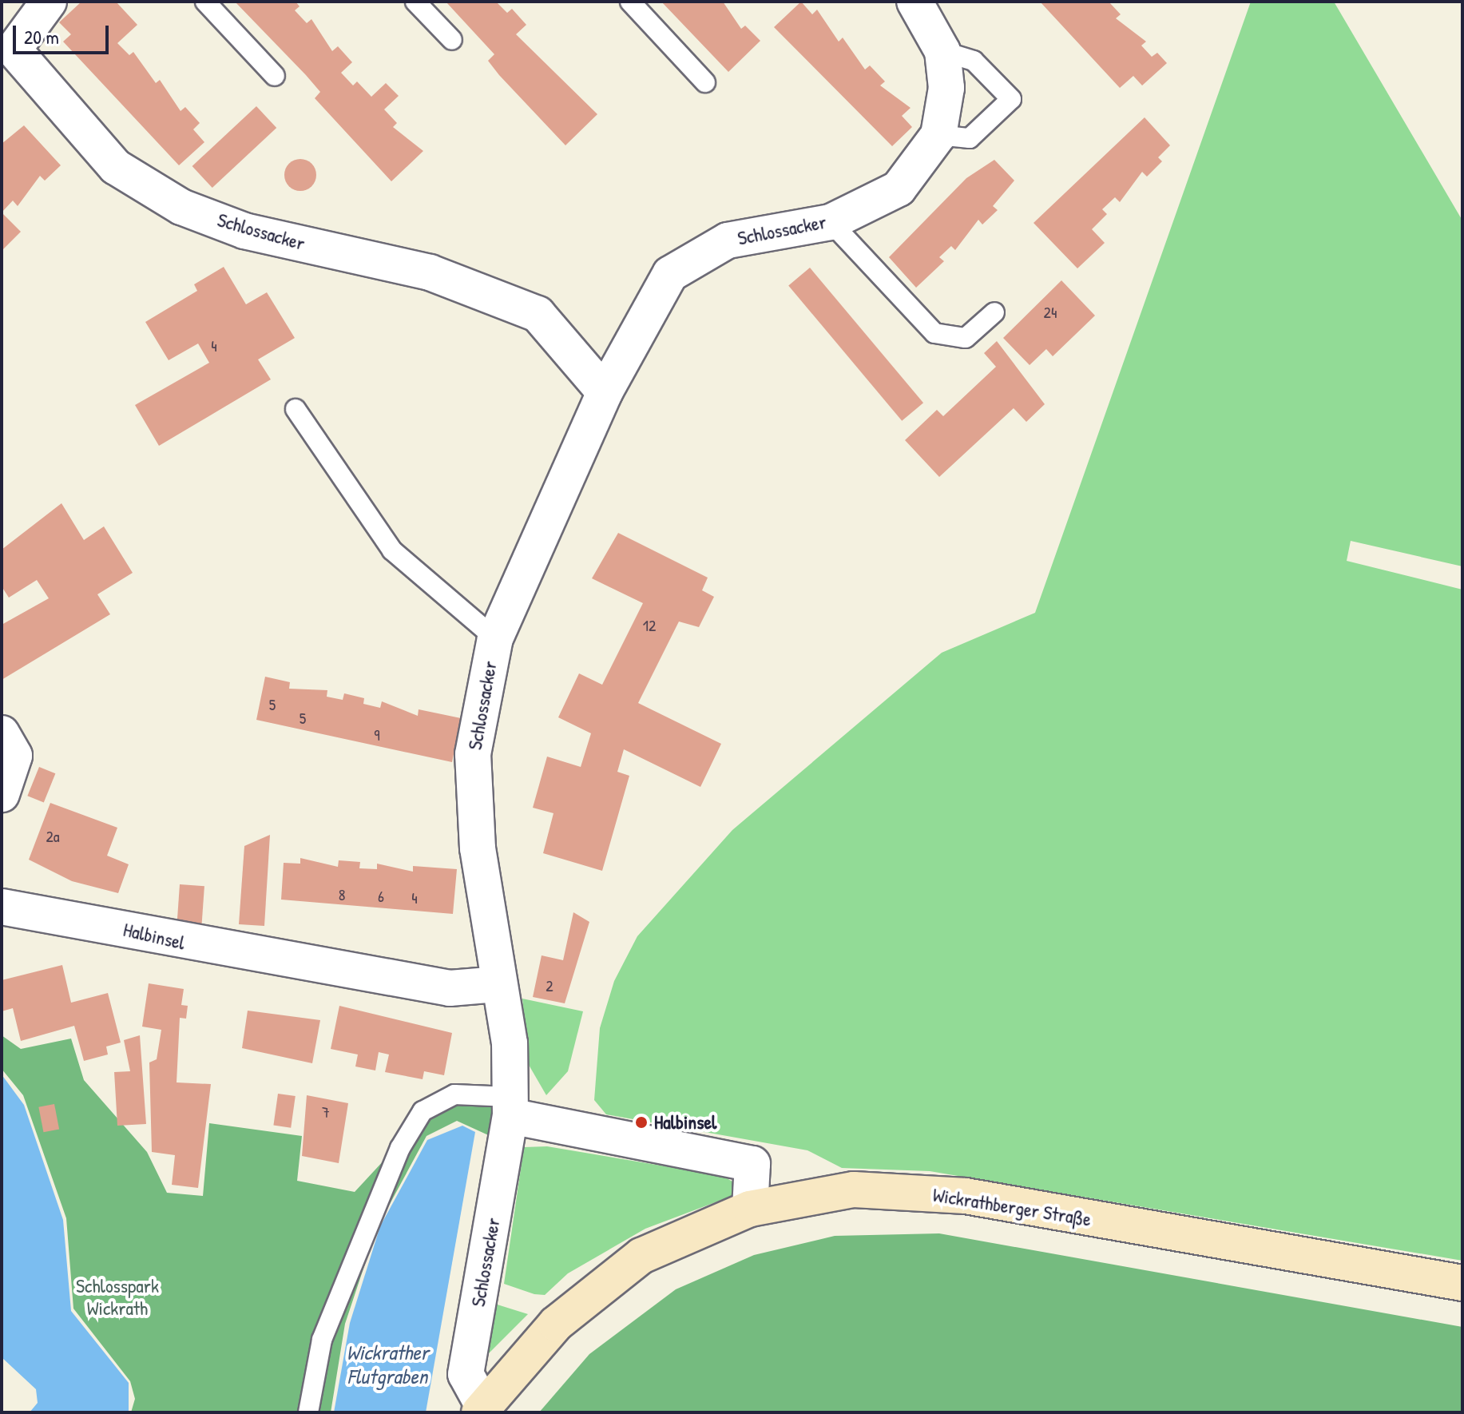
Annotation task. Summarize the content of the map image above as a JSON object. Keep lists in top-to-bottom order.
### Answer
{
  "streets": {
    "main road": ["Wickrathberger Straße"],
    "street": ["Schlossacker", "Halbinsel"]
  },
  "crossings": [
    ["Schlossacker", "Halbinsel"],
    ["Schlossacker", "Wickrathberger Straße"]
  ],
  "water": ["Wickrather Flutgraben"],
  "parks": ["Schlosspark Wickrath"],
  "places": ["Halbinsel"],
  "house_numbers": [
    "24",
    "4",
    "12",
    "5",
    "5",
    "9",
    "2a",
    "8",
    "6",
    "4",
    "2",
    "7"
  ],
  "scale_bar": "20 m"
}
